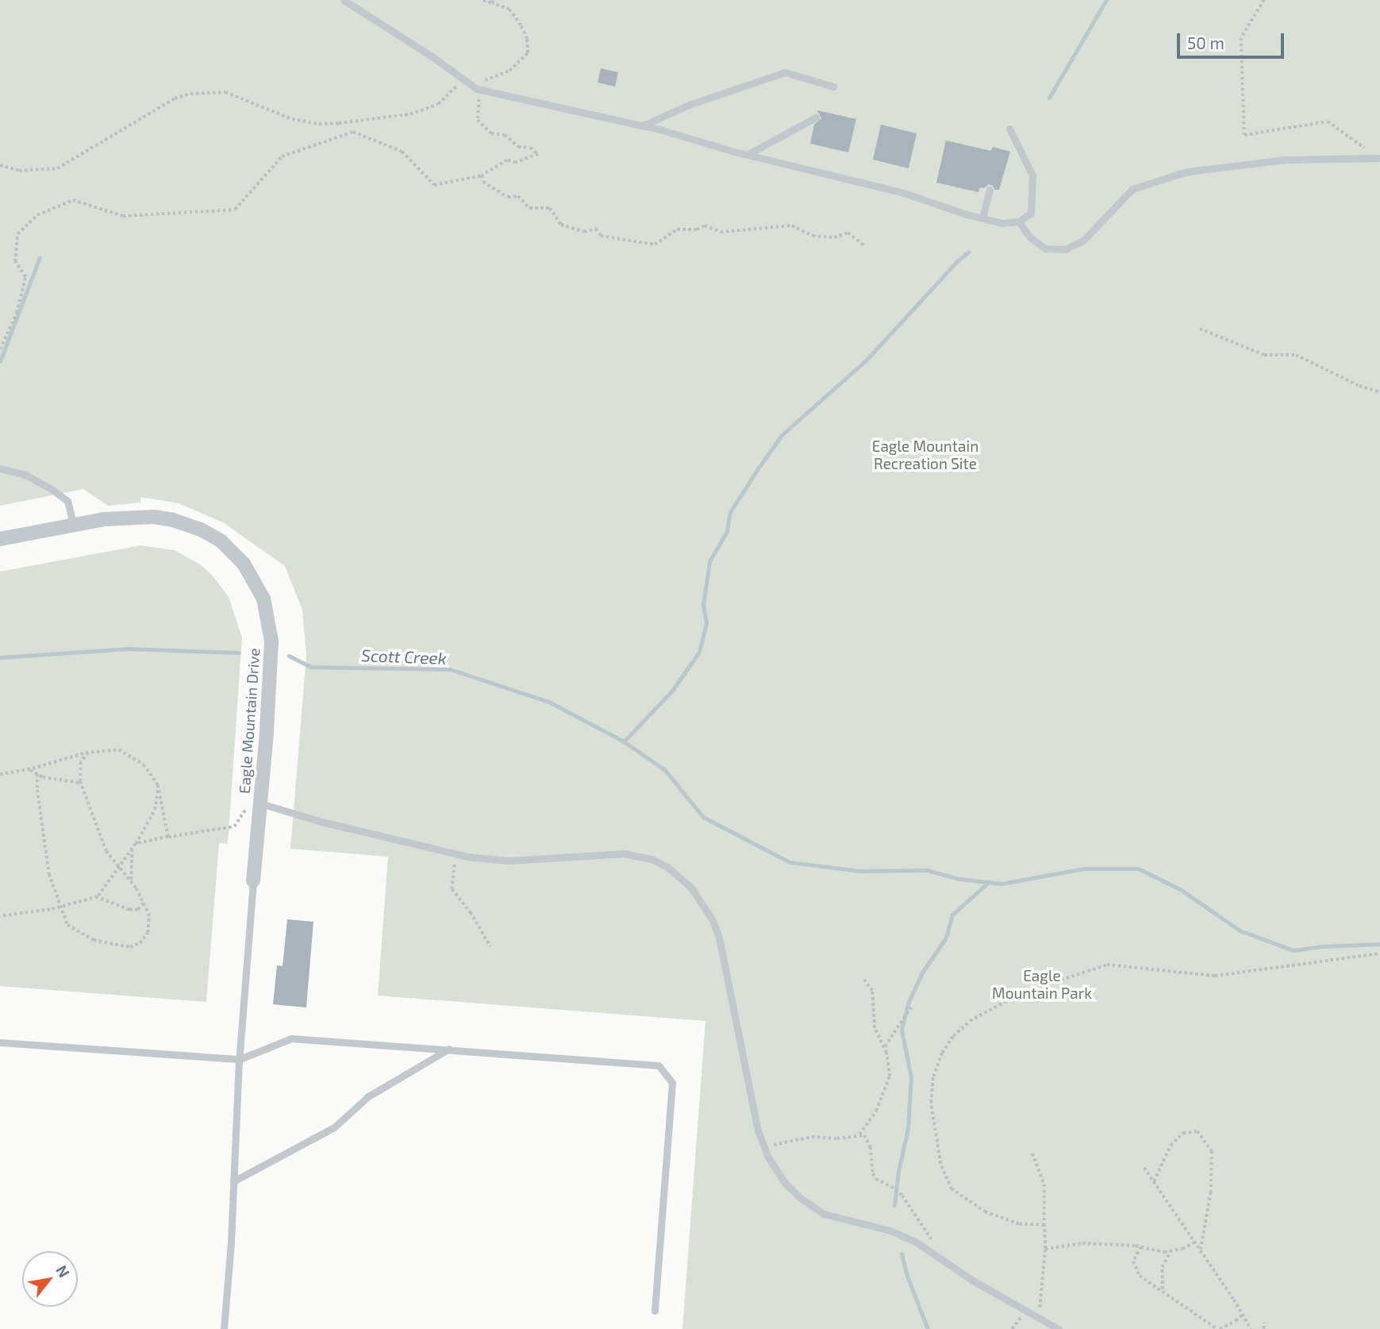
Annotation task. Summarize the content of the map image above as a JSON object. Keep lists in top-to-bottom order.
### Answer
{
  "streets": {
    "street": ["Eagle Mountain Drive"]
  },
  "water": ["Scott Creek"],
  "parks": ["Eagle Mountain Recreation Site", "Eagle Mountain Park"],
  "scale_bar": "50 m",
  "north": "top right"
}
